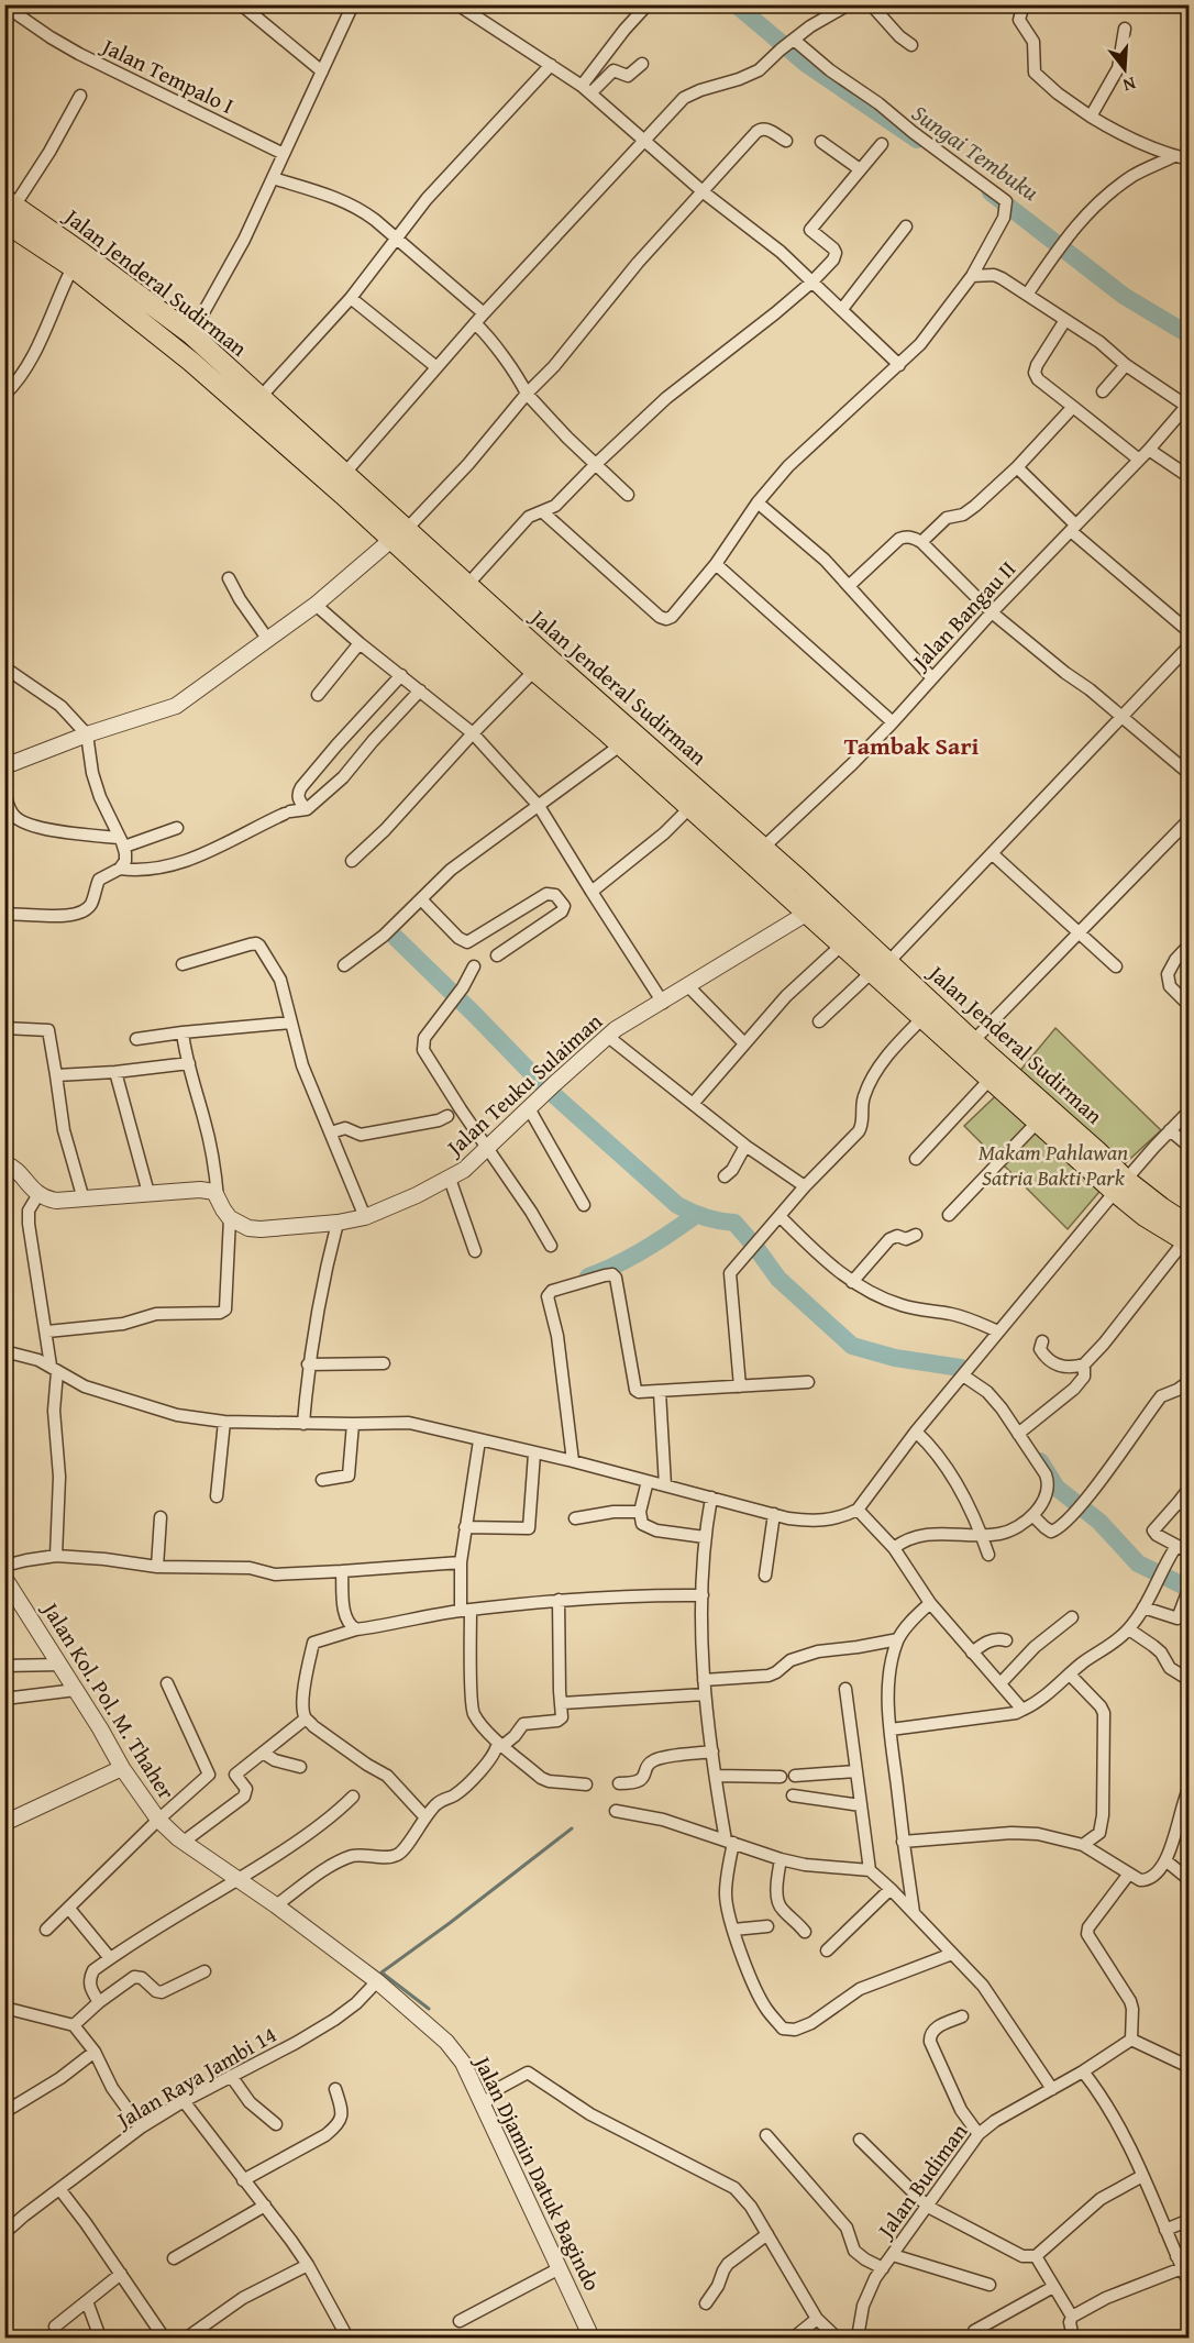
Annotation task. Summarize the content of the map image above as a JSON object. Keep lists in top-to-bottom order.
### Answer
{
  "streets": {
    "highway": ["Jalan Jenderal Sudirman"],
    "street": [
      "Jalan Tempalo I",
      "Jalan Bangau II",
      "Jalan Teuku Sulaiman",
      "Jalan Kol. Pol. M. Thaher",
      "Jalan Raya Jambi 14",
      "Jalan Djamin Datuk Bagindo",
      "Jalan Budiman"
    ]
  },
  "crossings": [
    ["Jalan Jenderal Sudirman", "Jalan Bangau II"],
    ["Jalan Jenderal Sudirman", "Jalan Teuku Sulaiman"],
    ["Jalan Kol. Pol. M. Thaher", "Jalan Raya Jambi 14"],
    ["Jalan Kol. Pol. M. Thaher", "Jalan Djamin Datuk Bagindo"],
    ["Jalan Raya Jambi 14", "Jalan Djamin Datuk Bagindo"]
  ],
  "districts": ["Tambak Sari"],
  "water": ["Sungai Tembuku"],
  "parks": ["Makam Pahlawan Satria Bakti Park"],
  "north": "bottom"
}
